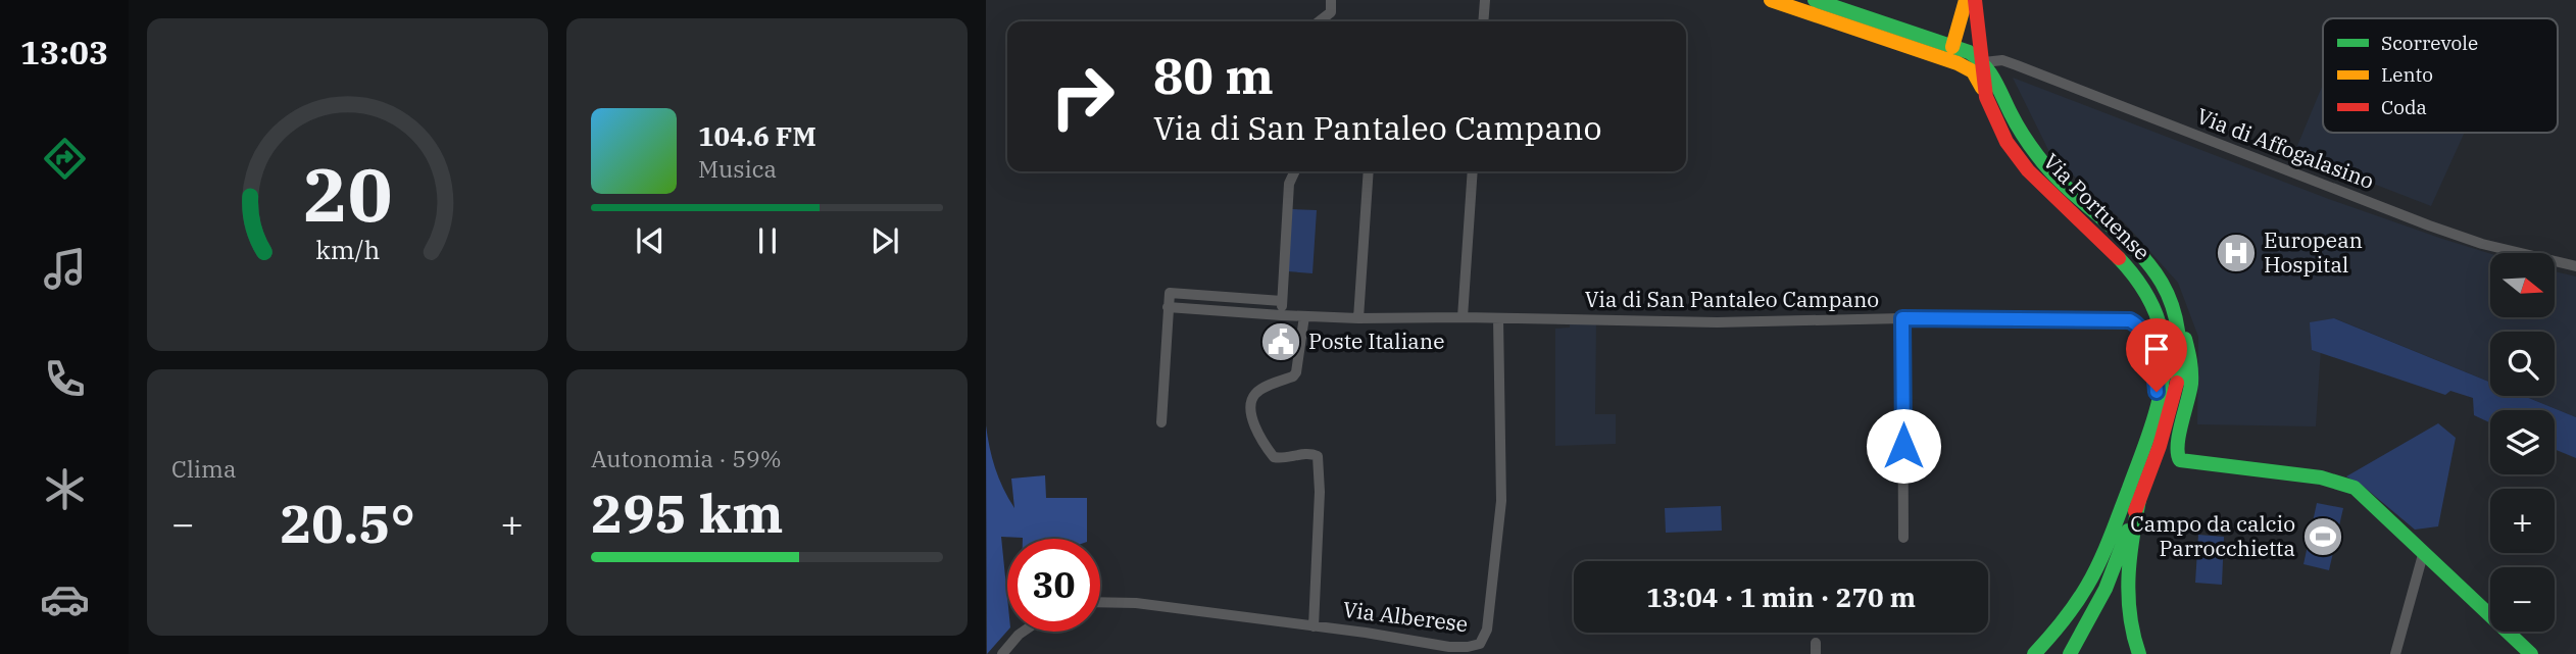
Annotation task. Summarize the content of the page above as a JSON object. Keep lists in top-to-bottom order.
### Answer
{
  "streets": {
    "main road": ["Via Portuense"],
    "street": ["Via di Affogalasino", "Via di San Pantaleo Campano", "Via Alberese"]
  },
  "crossings": [
    ["Via di Affogalasino", "Via Portuense"],
    ["Via Portuense", "Via di San Pantaleo Campano"],
    ["Via di San Pantaleo Campano", "Via Alberese"]
  ],
  "places": {
    "hospital": ["European Hospital"],
    "public building": ["Poste Italiane"],
    "sports": ["Campo da calcio Parrocchietta"]
  },
  "legend": ["Scorrevole", "Lento", "Coda"],
  "north": "right",
  "page": {
    "tabs": "13:03",
    "turn": ["80 m", "Via di San Pantaleo Campano"],
    "song": ["104.6 FM", "Musica"],
    "map_buttons": ["+", "−"],
    "tile": [
      "Clima",
      ["Autonomia · 59%", "295 km"]
    ],
    "heat": ["−", "20.5°", "+"],
    "limit": "30",
    "trip": "13:04 · 1 min · 270 m",
    "gauge": ["20", "km/h"]
  }
}
